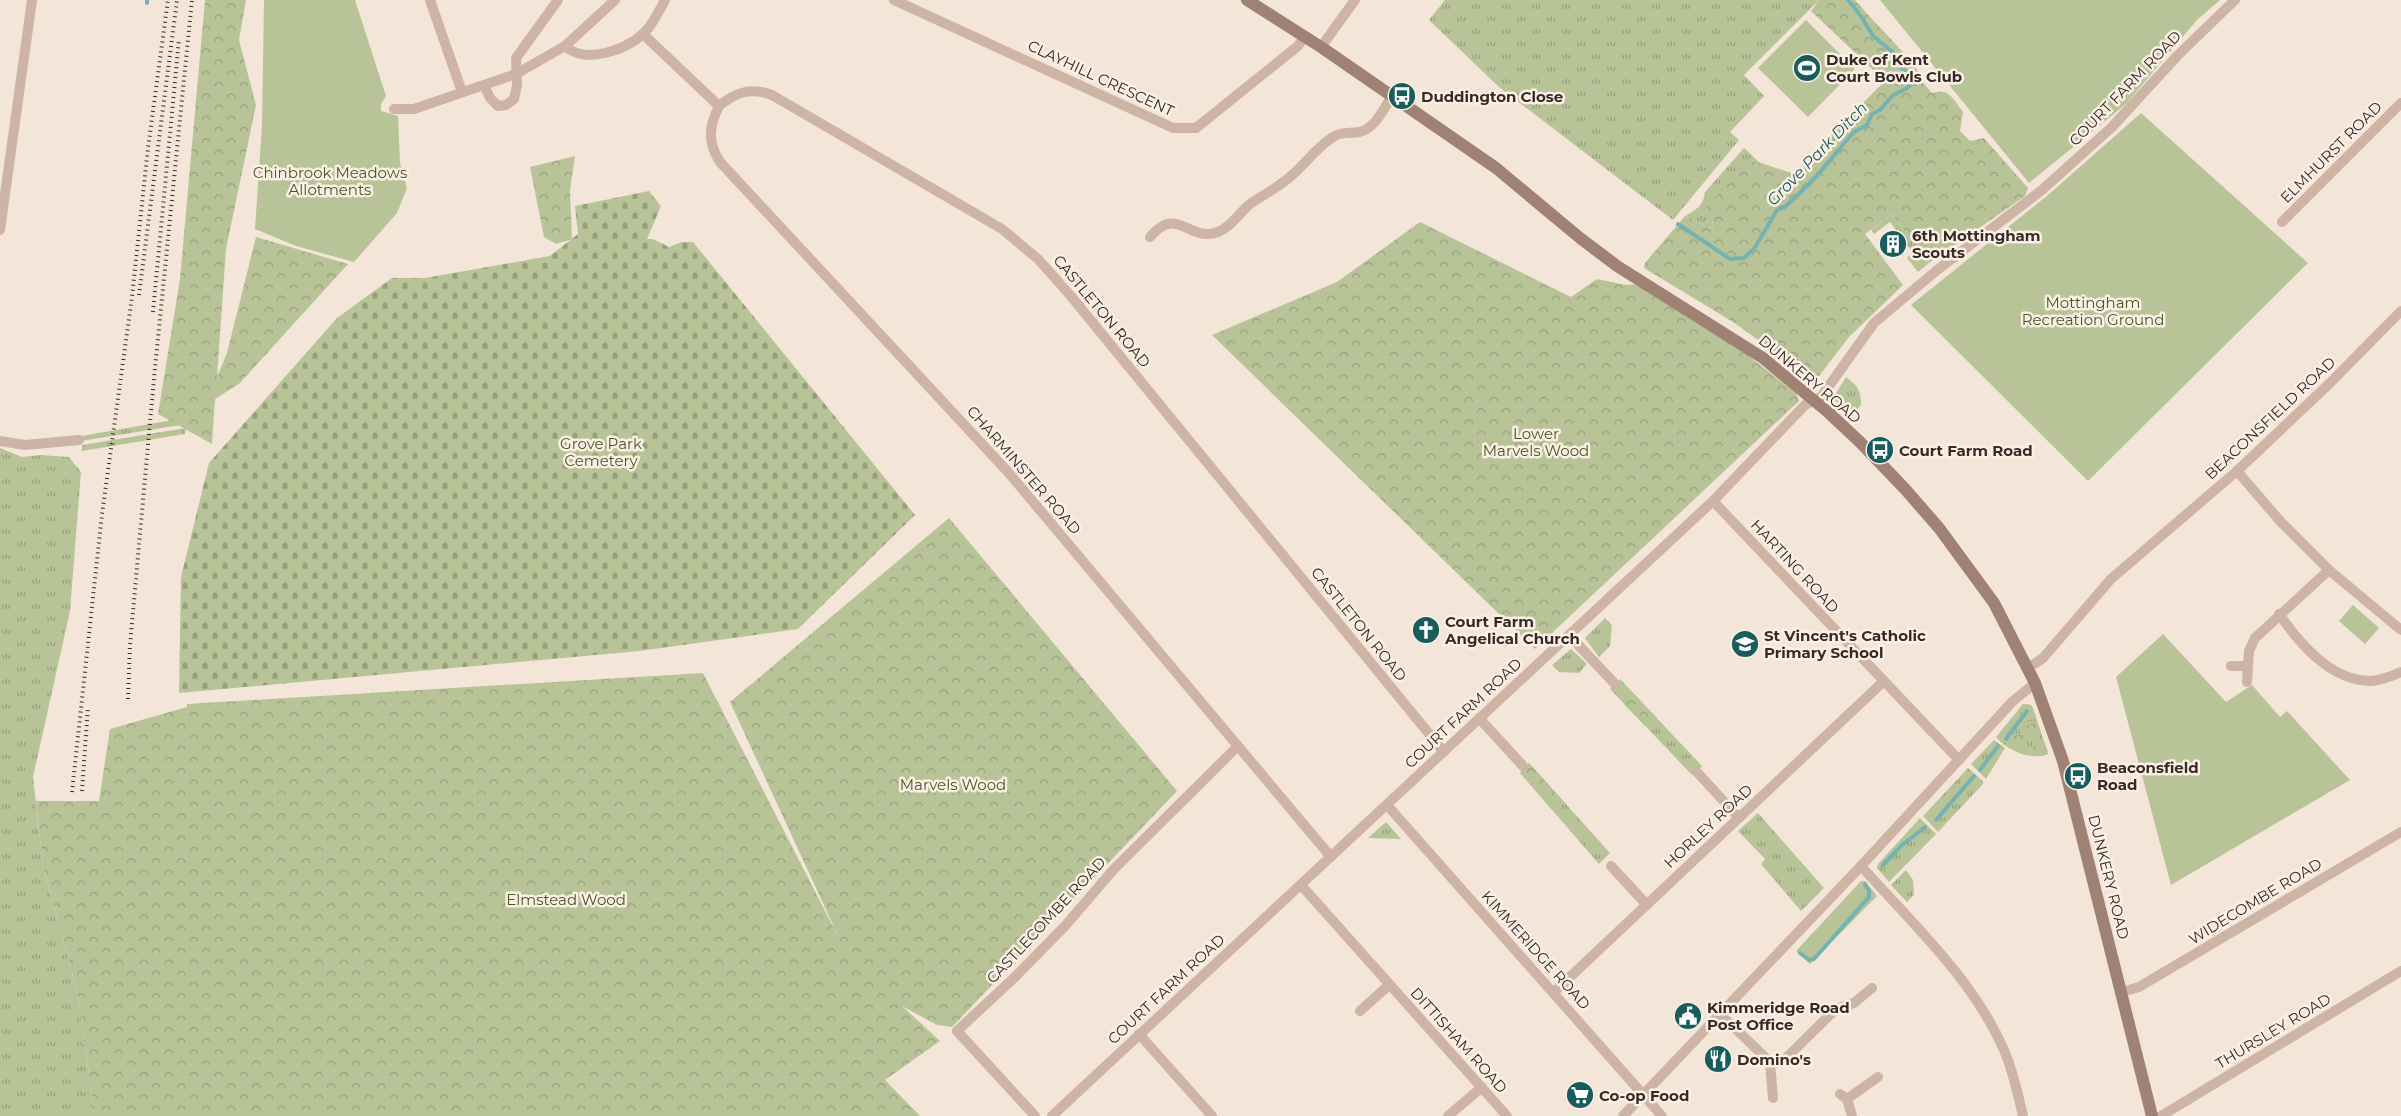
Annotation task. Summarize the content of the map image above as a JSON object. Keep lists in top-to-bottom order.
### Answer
{
  "streets": {
    "street": [
      "CLAYHILL CRESCENT",
      "COURT FARM ROAD",
      "ELMHURST ROAD",
      "CASTLETON ROAD",
      "DUNKERY ROAD",
      "BEACONSFIELD ROAD",
      "CHARMINSTER ROAD",
      "HARTING ROAD",
      "HORLEY ROAD",
      "WIDECOMBE ROAD",
      "CASTLECOMBE ROAD",
      "KIMMERIDGE ROAD",
      "THURSLEY ROAD",
      "DITTISHAM ROAD"
    ]
  },
  "crossings": [
    ["CLAYHILL CRESCENT", "DUNKERY ROAD"],
    ["COURT FARM ROAD", "CASTLETON ROAD"],
    ["COURT FARM ROAD", "DUNKERY ROAD"],
    ["COURT FARM ROAD", "CHARMINSTER ROAD"],
    ["COURT FARM ROAD", "HARTING ROAD"],
    ["COURT FARM ROAD", "KIMMERIDGE ROAD"],
    ["COURT FARM ROAD", "DITTISHAM ROAD"],
    ["CASTLETON ROAD", "CHARMINSTER ROAD"],
    ["DUNKERY ROAD", "BEACONSFIELD ROAD"],
    ["DUNKERY ROAD", "WIDECOMBE ROAD"],
    ["CHARMINSTER ROAD", "CASTLECOMBE ROAD"],
    ["HARTING ROAD", "HORLEY ROAD"],
    ["HORLEY ROAD", "KIMMERIDGE ROAD"]
  ],
  "water": ["Grove Park Ditch"],
  "parks": [
    "Chinbrook Meadows Allotments",
    "Mottingham Recreation Ground",
    "Lower Marvels Wood",
    "Grove Park Cemetery",
    "Marvels Wood",
    "Elmstead Wood"
  ],
  "places": {
    "sports": ["Duke of Kent Court Bowls Club"],
    "bus stop": ["Duddington Close", "Court Farm Road", "Beaconsfield Road"],
    "building": ["6th Mottingham Scouts"],
    "church": ["Court Farm Angelical Church"],
    "school or university": ["St Vincent's Catholic Primary School"],
    "public building": ["Kimmeridge Road Post Office"],
    "restaurant": ["Domino's"],
    "supermarket": ["Co-op Food"]
  }
}
